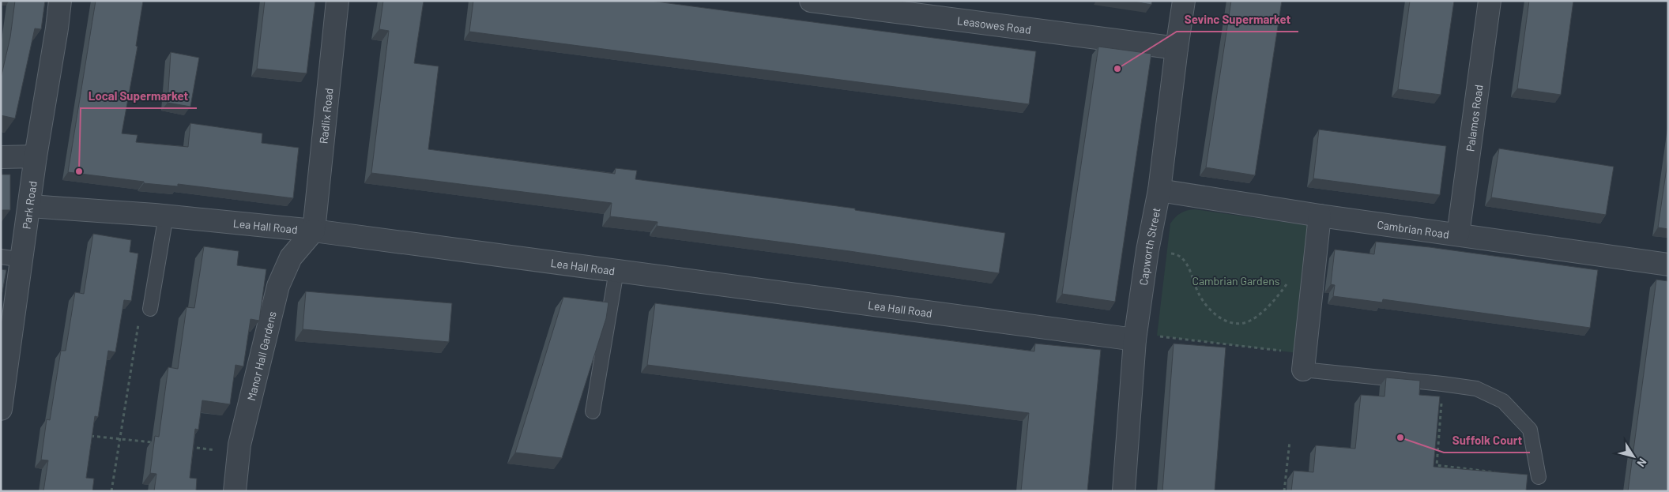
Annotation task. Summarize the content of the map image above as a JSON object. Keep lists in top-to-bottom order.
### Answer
{
  "streets": {
    "street": [
      "Leasowes Road",
      "Radlix Road",
      "Palamos Road",
      "Park Road",
      "Lea Hall Road",
      "Cambrian Road",
      "Capworth Street",
      "Manor Hall Gardens"
    ]
  },
  "crossings": [
    ["Leasowes Road", "Capworth Street"],
    ["Radlix Road", "Lea Hall Road"],
    ["Radlix Road", "Manor Hall Gardens"],
    ["Palamos Road", "Cambrian Road"],
    ["Park Road", "Lea Hall Road"],
    ["Lea Hall Road", "Capworth Street"],
    ["Lea Hall Road", "Manor Hall Gardens"],
    ["Cambrian Road", "Capworth Street"]
  ],
  "parks": ["Cambrian Gardens"],
  "places": ["Sevinc Supermarket", "Local Supermarket", "Suffolk Court"],
  "north": "bottom right"
}
